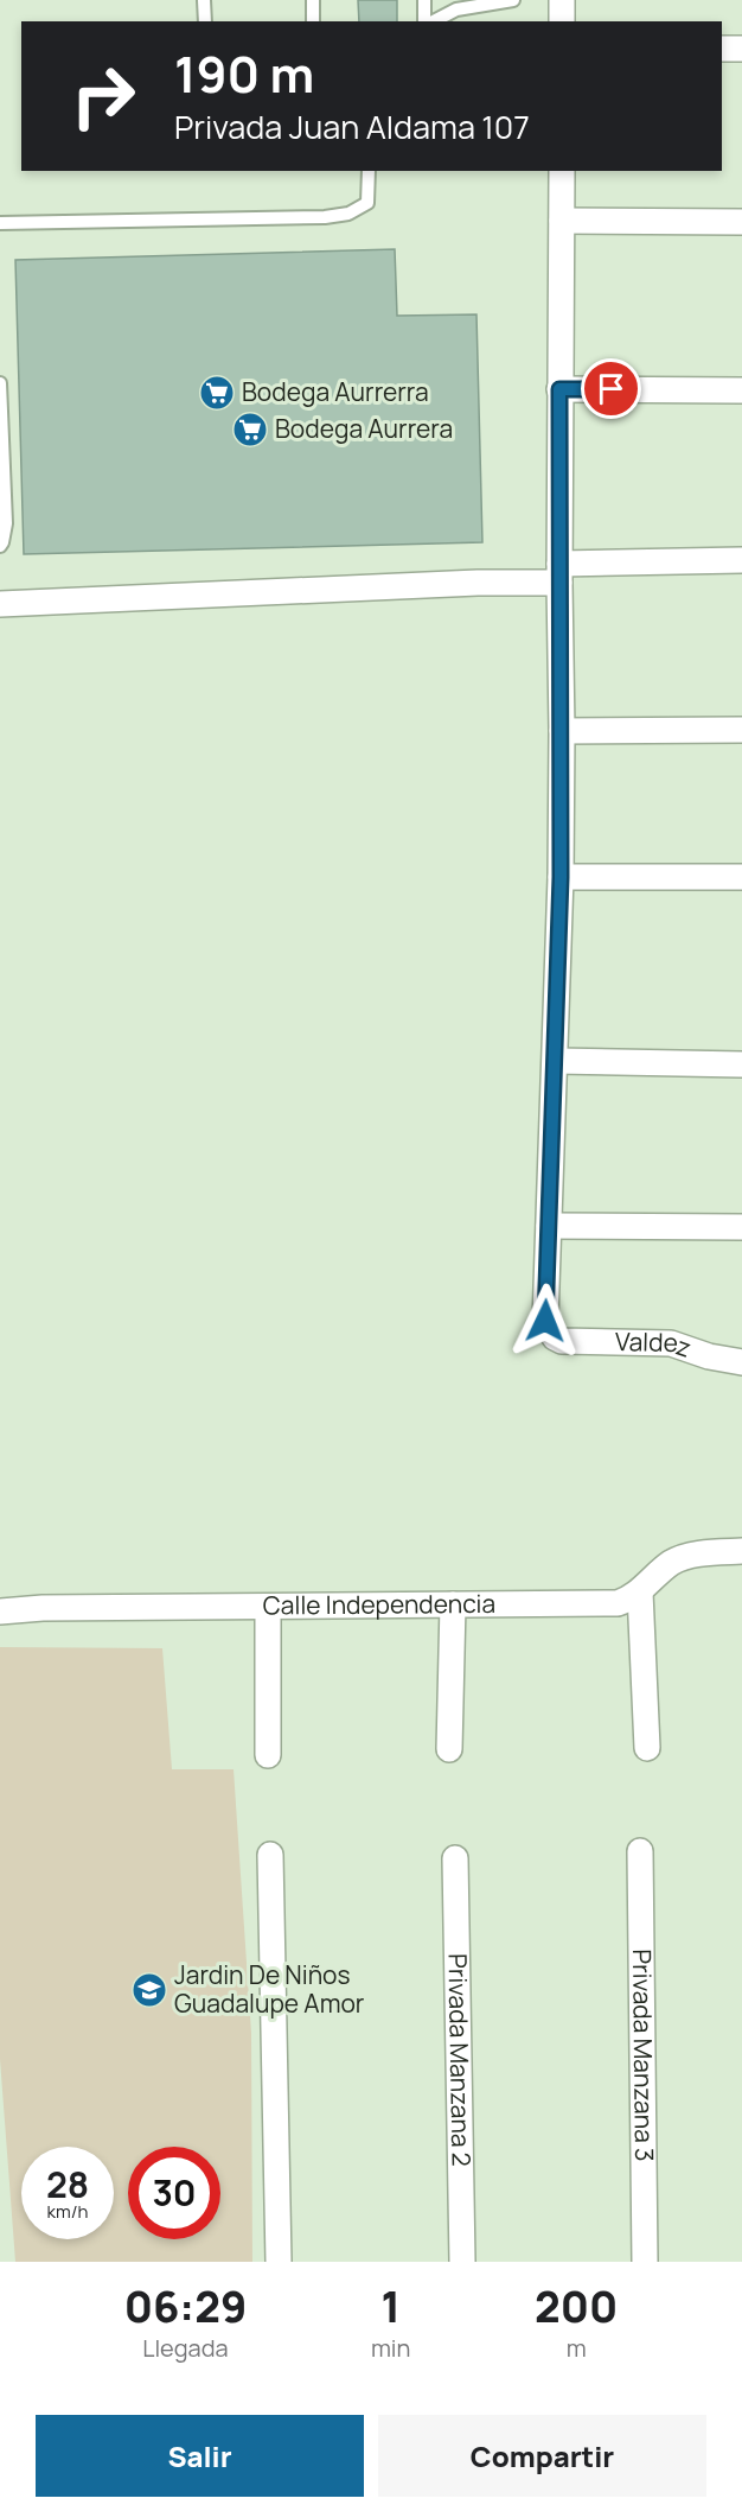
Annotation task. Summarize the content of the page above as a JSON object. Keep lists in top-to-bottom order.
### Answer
{
  "streets": {
    "street": [
      "Valdez",
      "Calle Independencia",
      "Privada Manzana 3",
      "Privada Manzana 2"
    ]
  },
  "places": {
    "supermarket": ["Bodega Aurrerra", "Bodega Aurrera"],
    "school or university": ["Jardin De Niños Guadalupe Amor"]
  },
  "page": {
    "turn": ["190 m", "Privada Juan Aldama 107"],
    "speed": "28 km/h",
    "limit": "30",
    "eta": [
      "06:29",
      "Llegada",
      "1",
      "min",
      "200",
      "m"
    ],
    "buttons": ["Salir", "Compartir"]
  }
}
